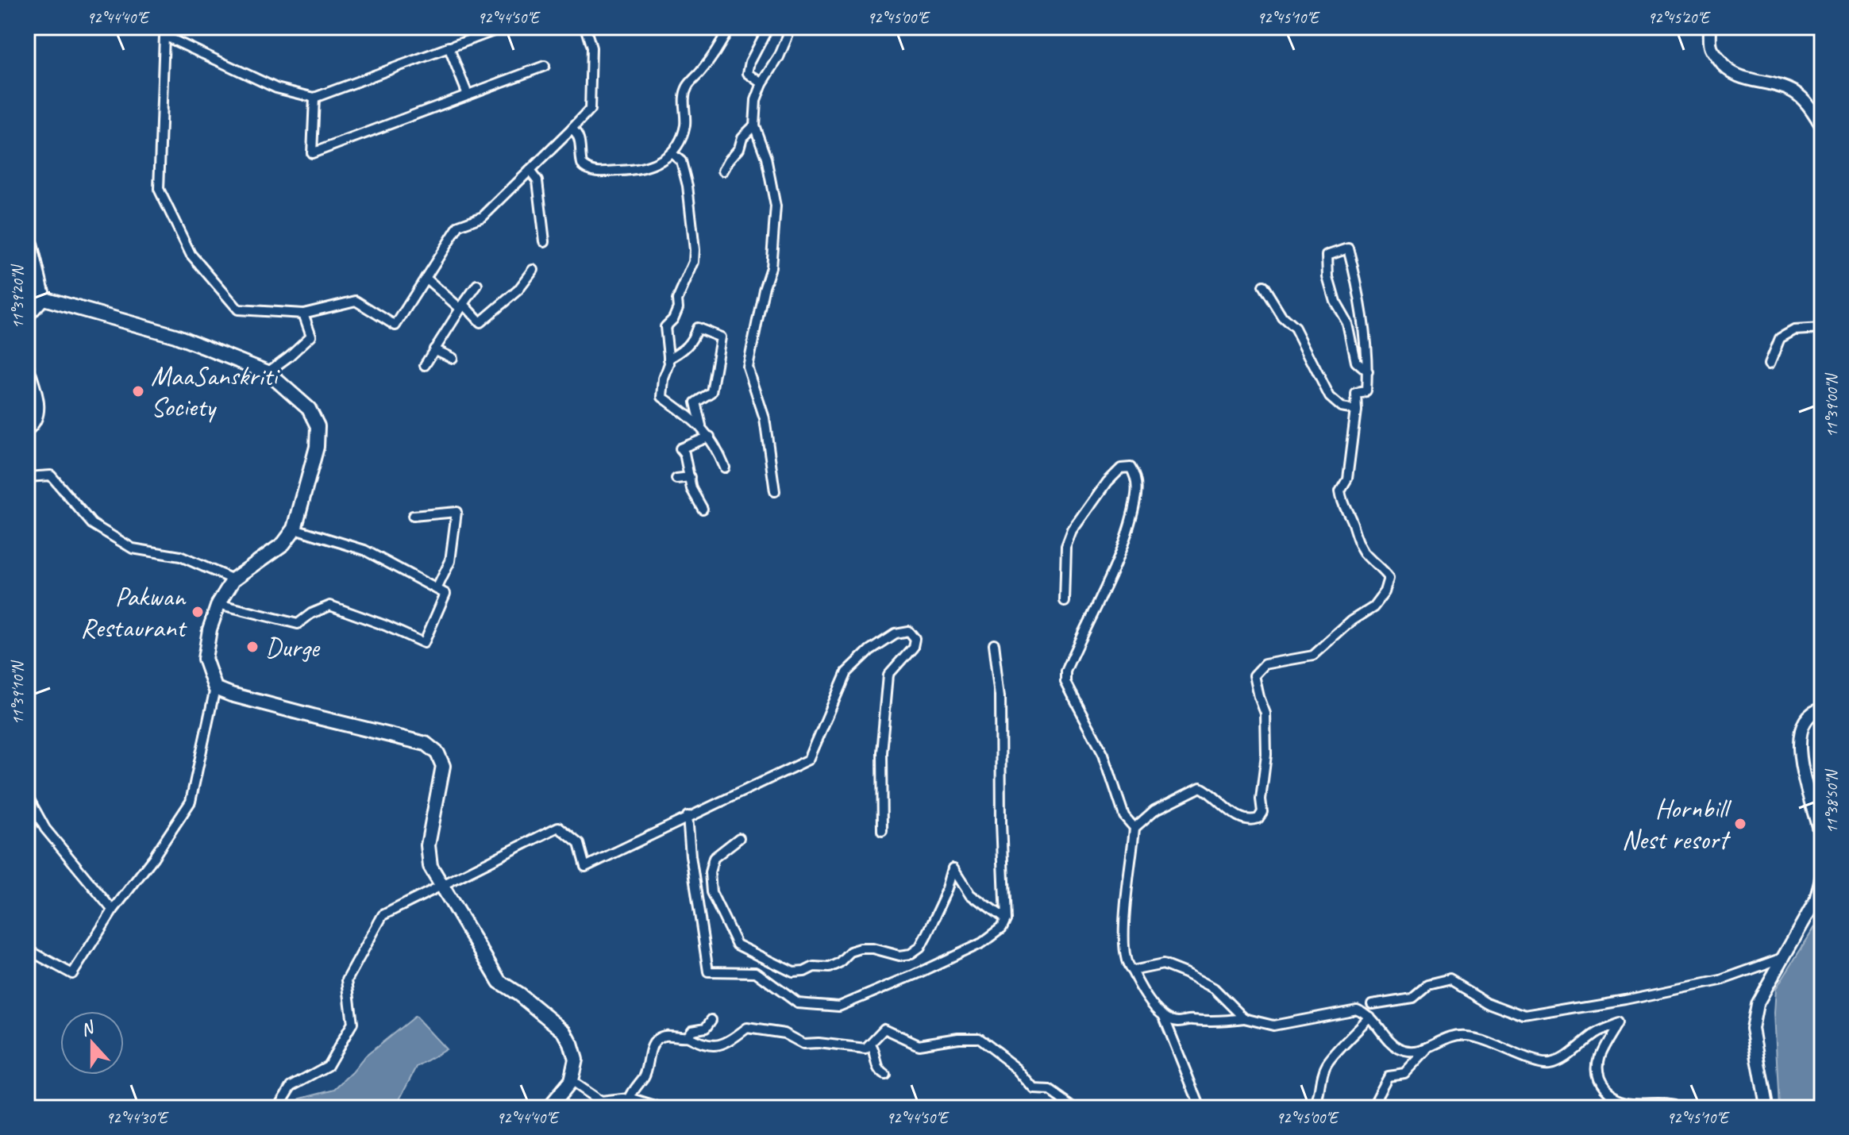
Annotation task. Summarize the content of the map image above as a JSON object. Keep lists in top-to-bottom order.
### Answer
{
  "places": [
    "MaaSanskriti Society",
    "Pakwan Restaurant",
    "Durge",
    "Hornbill Nest resort"
  ],
  "north": "top",
  "coordinates": [
    "92°44'40\"E",
    "92°44'50\"E",
    "92°45'00\"E",
    "92°45'10\"E",
    "92°45'20\"E",
    "11°39'20\"N",
    "11°39'00\"N",
    "11°39'10\"N",
    "11°38'50\"N",
    "92°44'30\"E"
  ]
}
